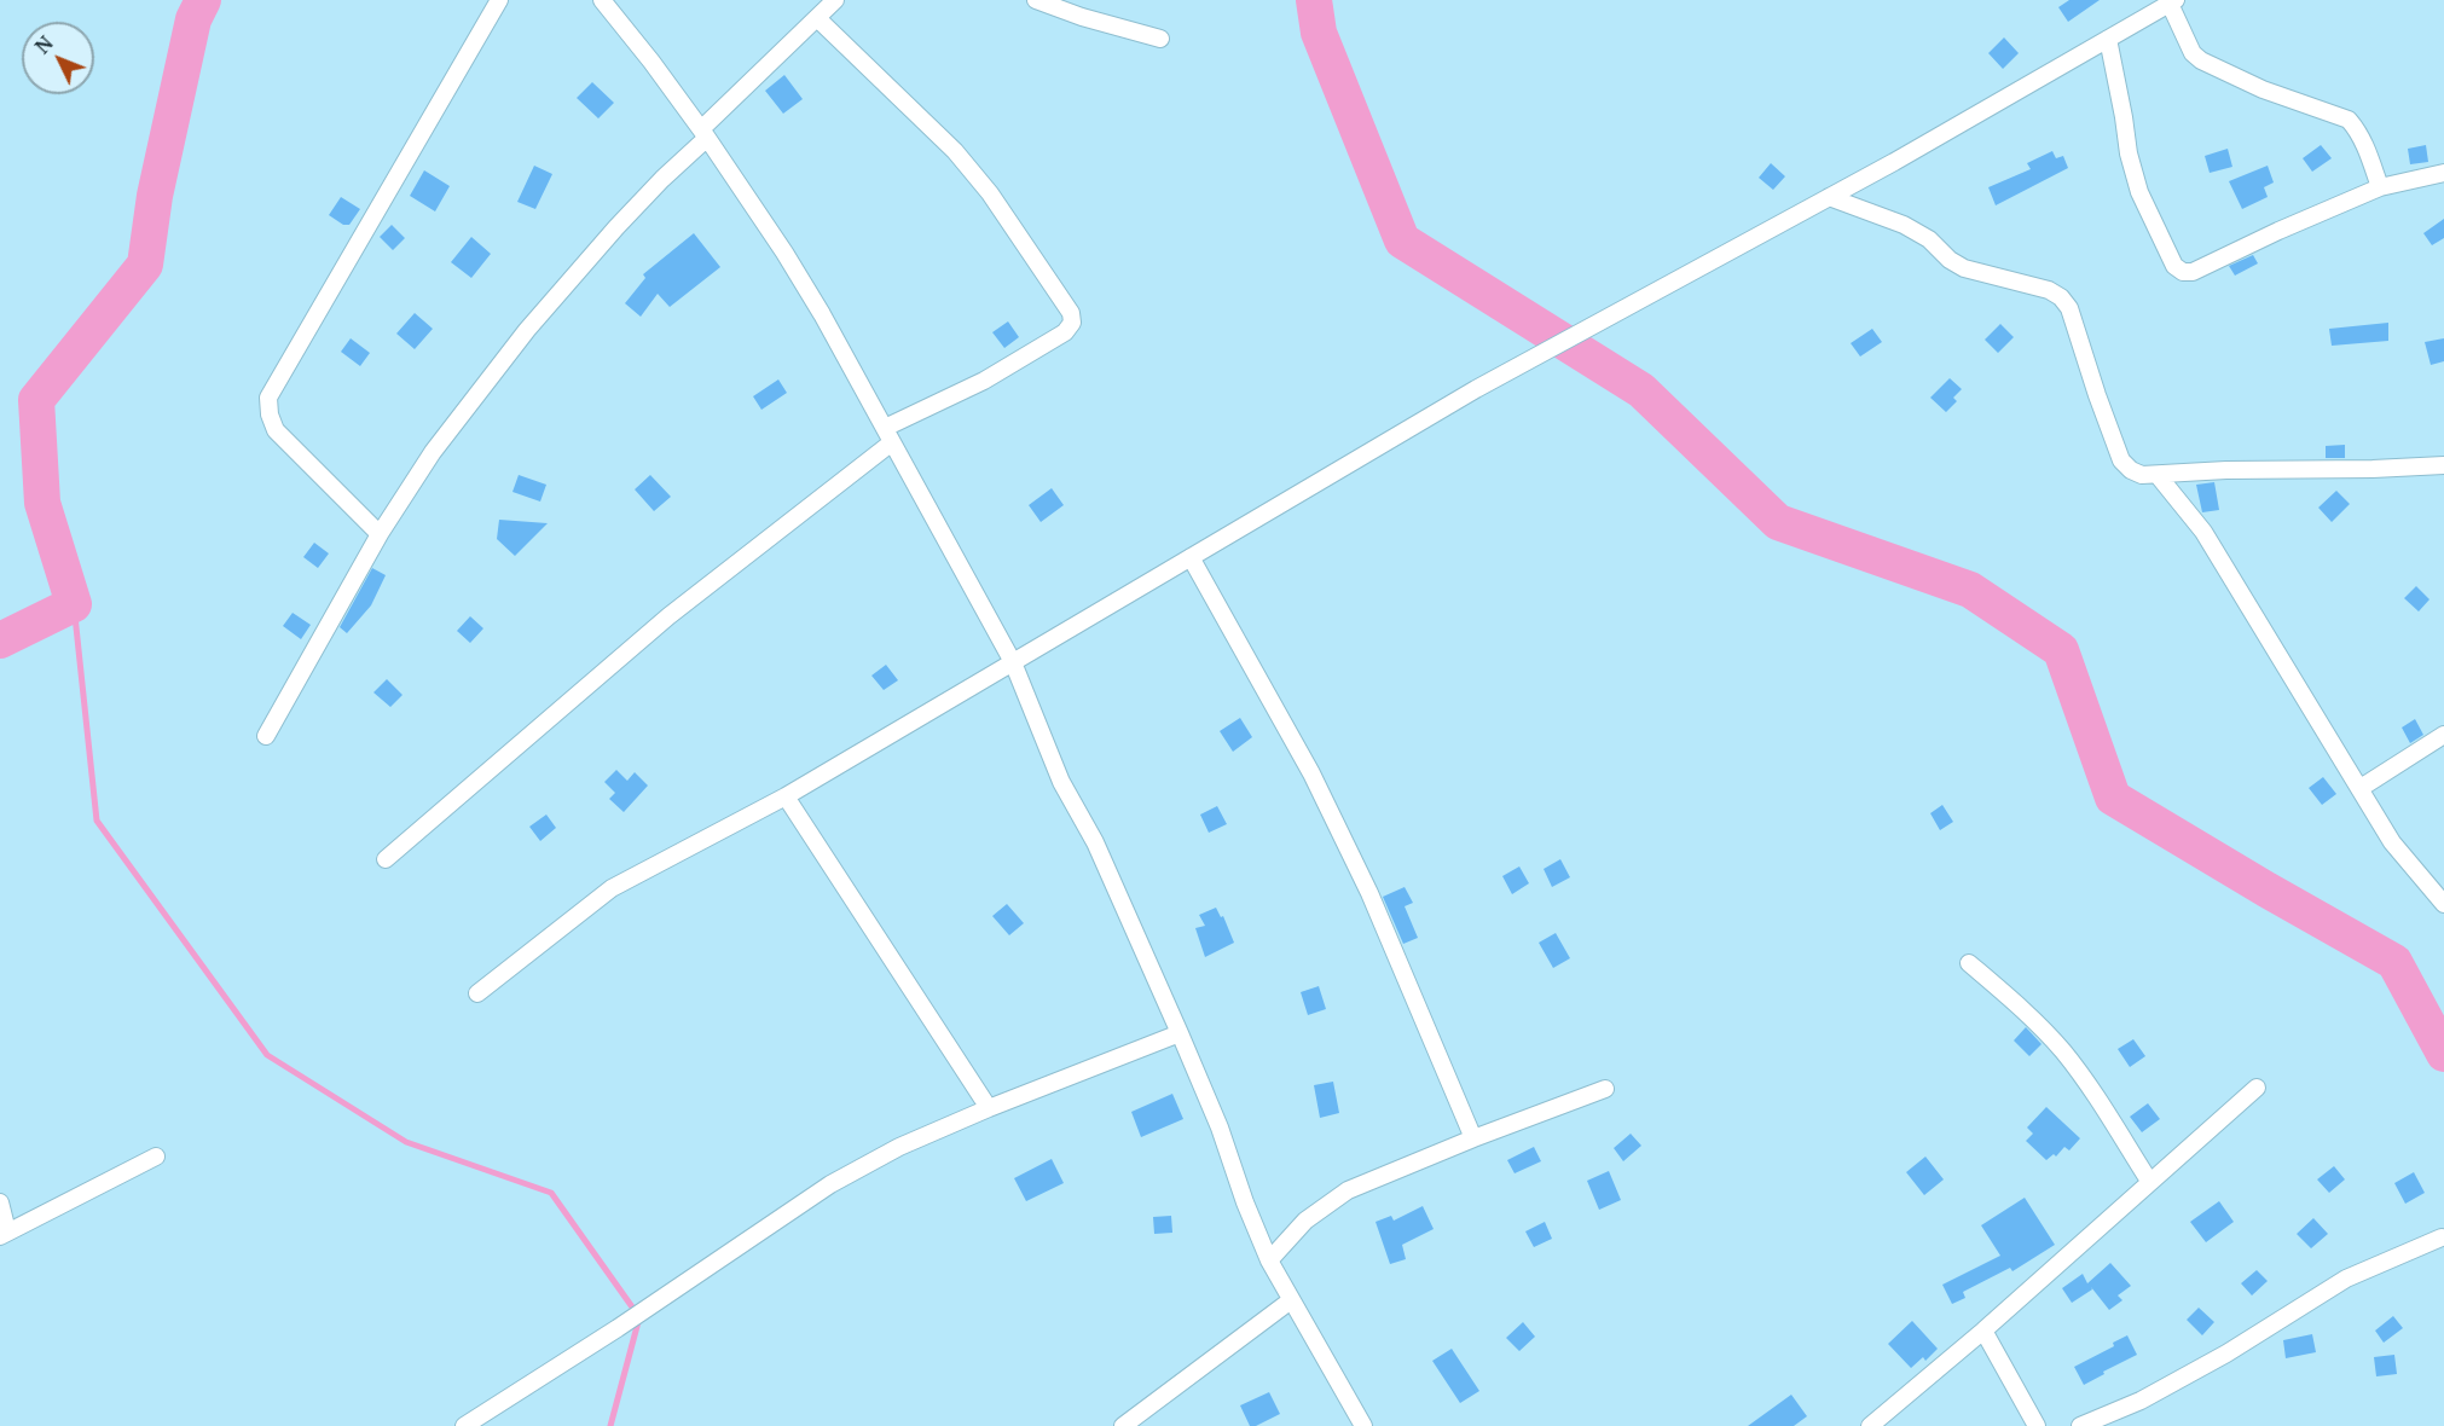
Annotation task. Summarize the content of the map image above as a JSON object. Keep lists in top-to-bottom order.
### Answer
{
  "north": "top left"
}
